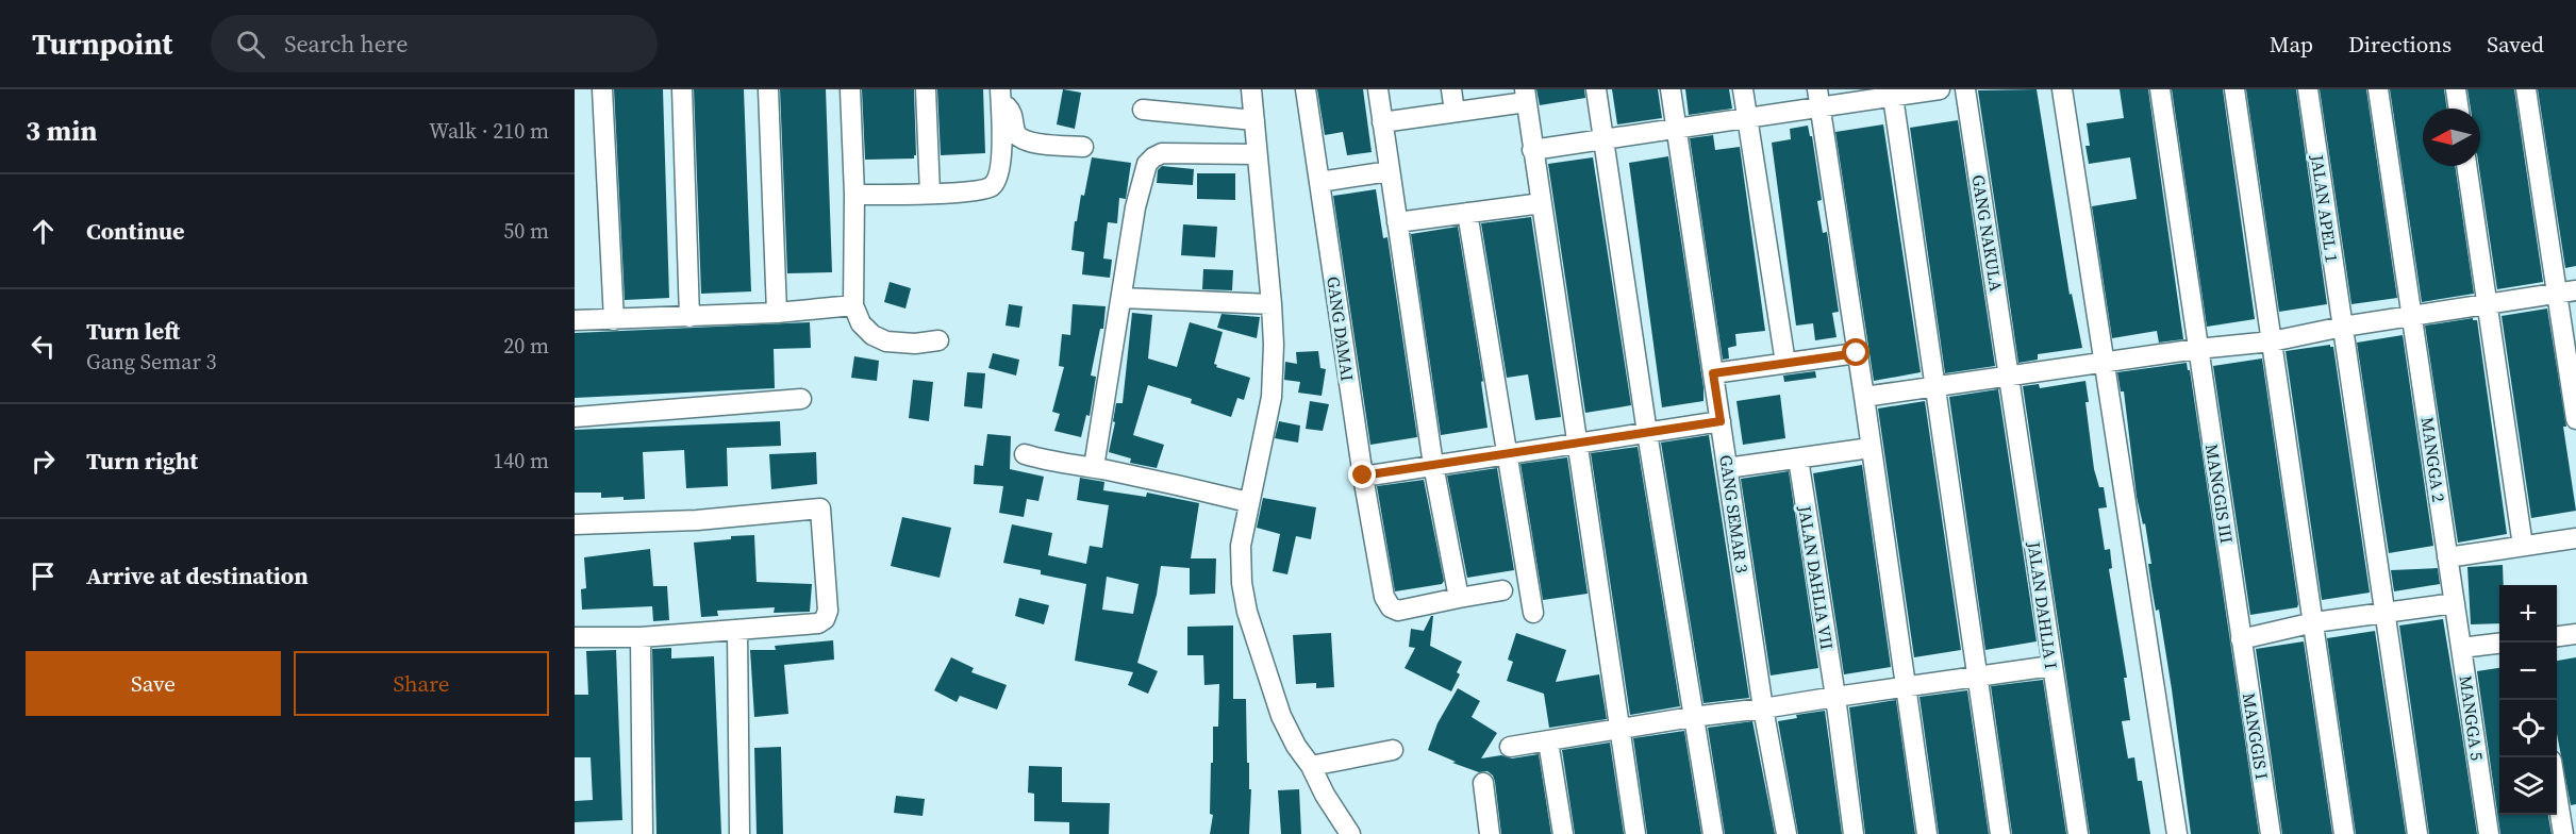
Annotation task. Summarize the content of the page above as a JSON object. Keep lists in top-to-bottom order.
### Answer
{
  "streets": {
    "street": [
      "JALAN APEL 1",
      "GANG NAKULA",
      "GANG DAMAI",
      "MANGGA 2",
      "MANGGIS III",
      "GANG SEMAR 3",
      "JALAN DAHLIA VII",
      "JALAN DAHLIA I",
      "MANGGA 5",
      "MANGGIS I"
    ]
  },
  "crossings": [
    ["GANG NAKULA", "JALAN DAHLIA I"],
    ["MANGGA 2", "MANGGA 5"],
    ["MANGGIS III", "MANGGIS I"]
  ],
  "north": "left",
  "page": {
    "header": "Turnpoint",
    "search": "Search here",
    "nav": ["Map", "Directions", "Saved"],
    "heading": ["3 min", "Walk · 210 m"],
    "list": [
      ["Continue", "50 m"],
      ["Turn left", "Gang Semar 3", "20 m"],
      ["Turn right", "140 m"],
      "Arrive at destination"
    ],
    "map_buttons": ["+", "−"],
    "buttons": ["Save", "Share"]
  }
}
